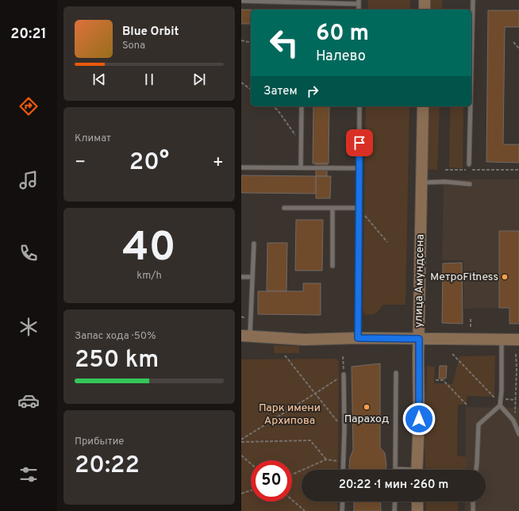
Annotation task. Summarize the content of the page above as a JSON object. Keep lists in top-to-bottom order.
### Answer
{
  "streets": {
    "main road": ["улица Амундсена"]
  },
  "parks": ["Парк имени Архипова"],
  "places": ["МетроFitness", "Параход"],
  "page": {
    "tabs": "20:21",
    "turn": ["60 m", "Налево"],
    "song": ["Blue Orbit", "Sona"],
    "then": "Затем",
    "tile": [
      "Климат",
      ["40", "km/h"],
      ["Запас хода · 50%", "250 km"],
      ["Прибытие", "20:22"]
    ],
    "heat": ["−", "20°", "+"],
    "limit": "50",
    "trip": "20:22 · 1 мин · 260 m"
  }
}
